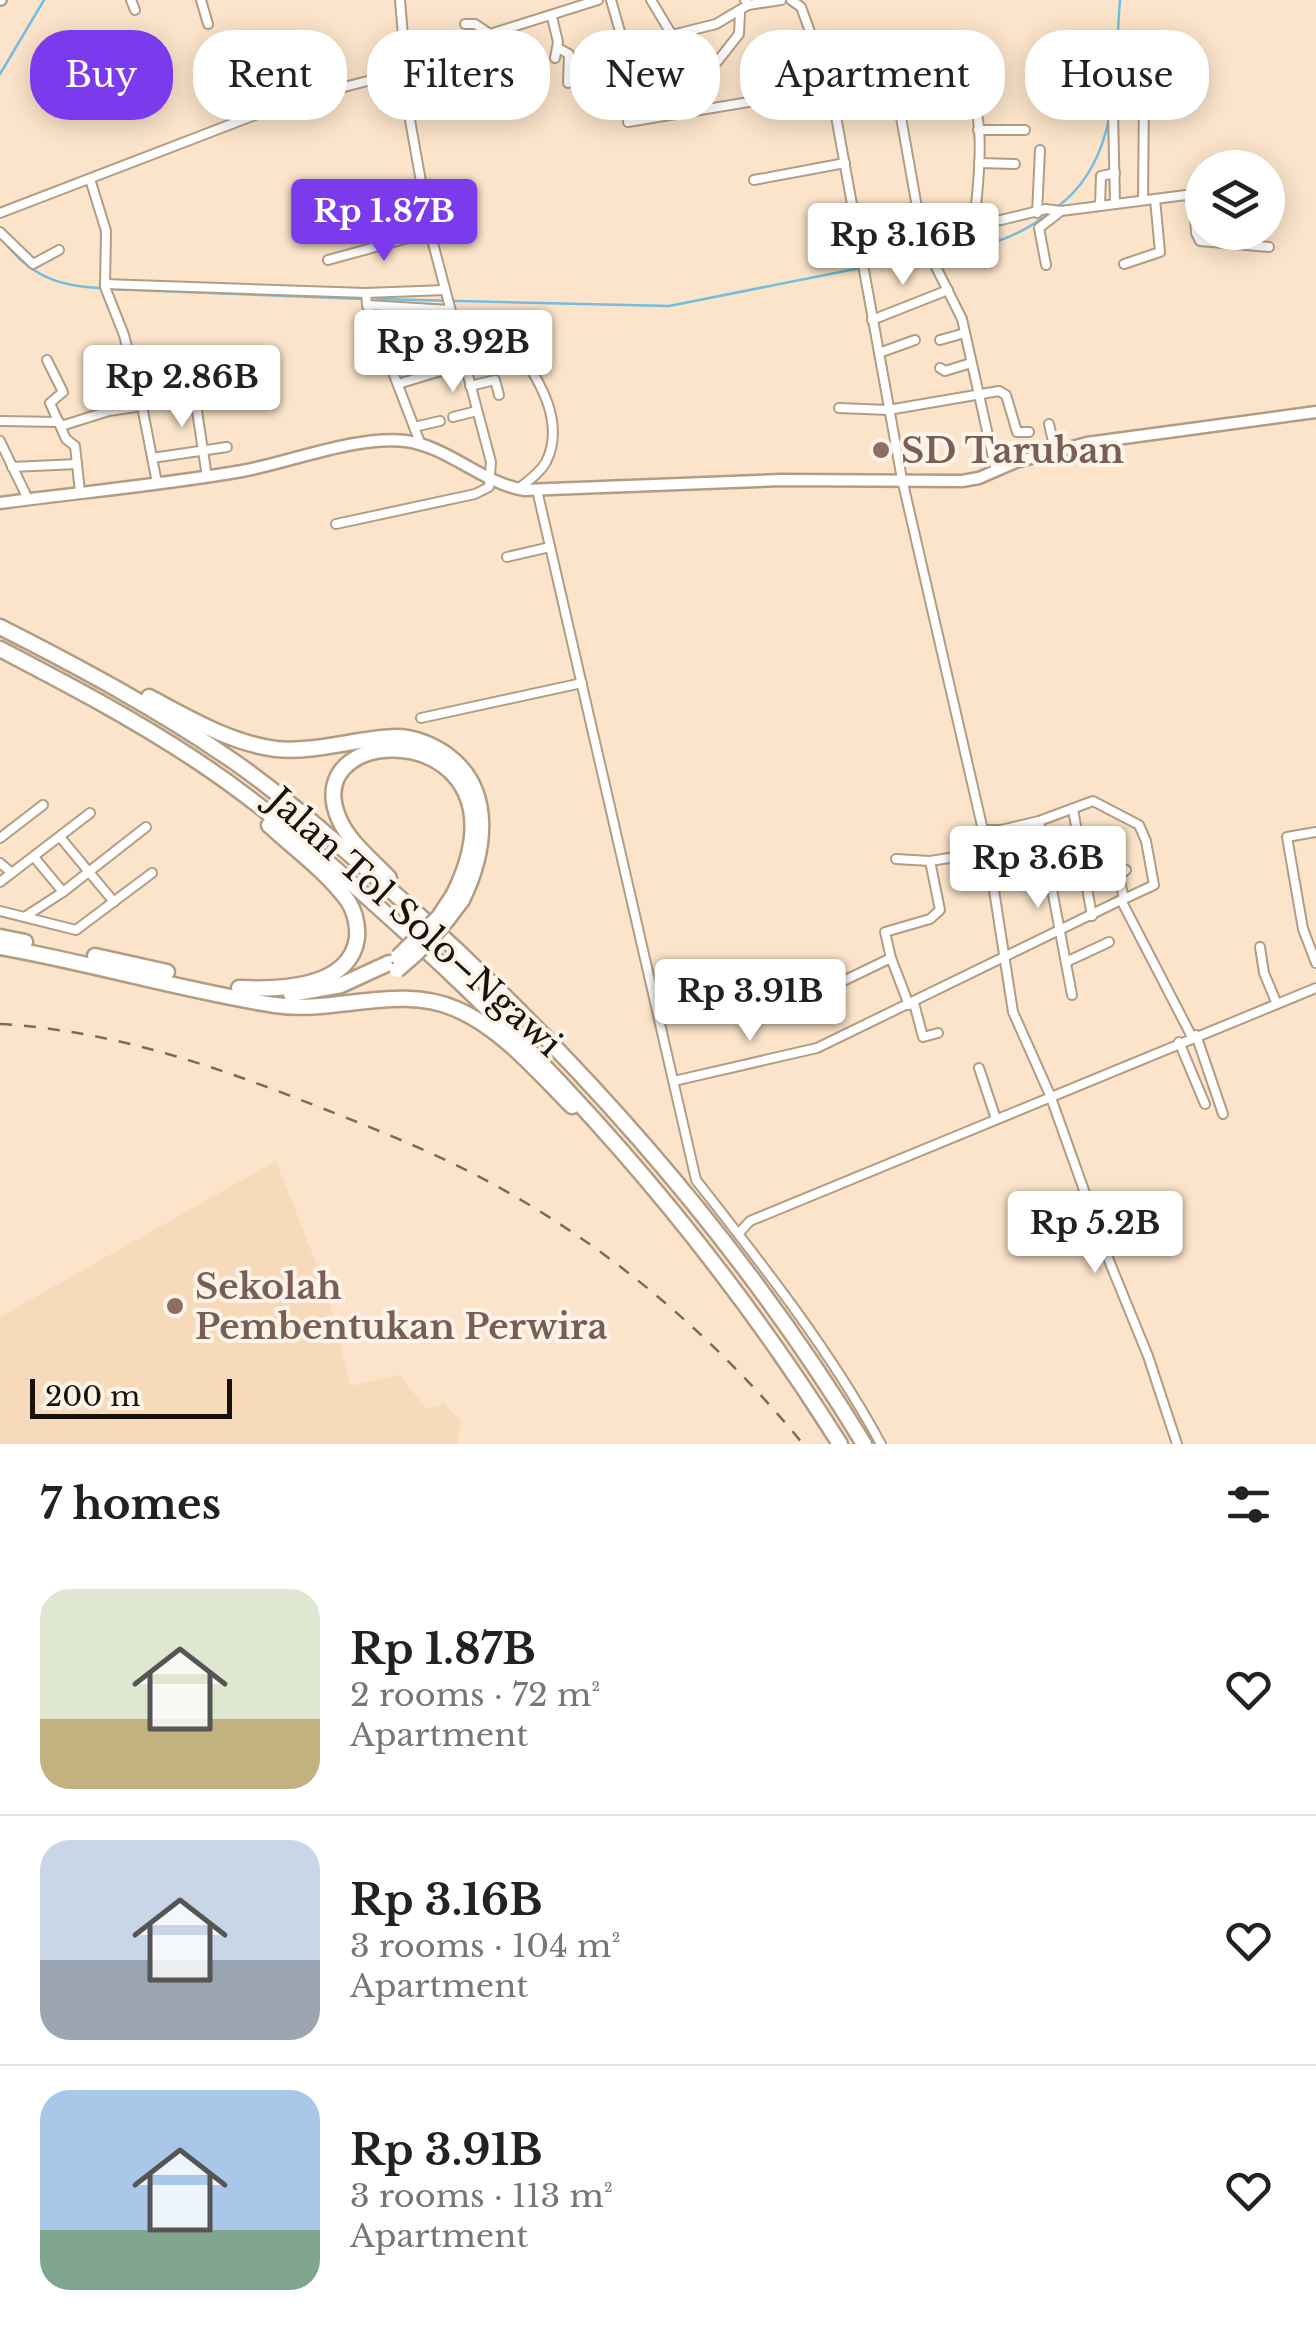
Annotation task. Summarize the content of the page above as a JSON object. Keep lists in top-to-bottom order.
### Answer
{
  "streets": {
    "highway": ["Jalan Tol Solo–Ngawi"]
  },
  "places": ["SD Taruban", "Sekolah Pembentukan Perwira"],
  "scale_bar": "200 m",
  "page": {
    "chip": [
      "Buy",
      "Rent",
      "Filters",
      "New",
      "Apartment",
      "House"
    ],
    "price": [
      "Rp 1.87B",
      "Rp 3.16B",
      "Rp 3.92B",
      "Rp 2.86B",
      "Rp 3.6B",
      "Rp 3.91B",
      "Rp 5.2B"
    ],
    "scale": "200 m",
    "heading": "7 homes",
    "list": [
      {
        "name": "Rp 1.87B",
        "note": "2 rooms · 72 m² · Apartment"
      },
      {
        "name": "Rp 3.16B",
        "note": "3 rooms · 104 m² · Apartment"
      },
      {
        "name": "Rp 3.91B",
        "note": "3 rooms · 113 m² · Apartment"
      }
    ]
  }
}
